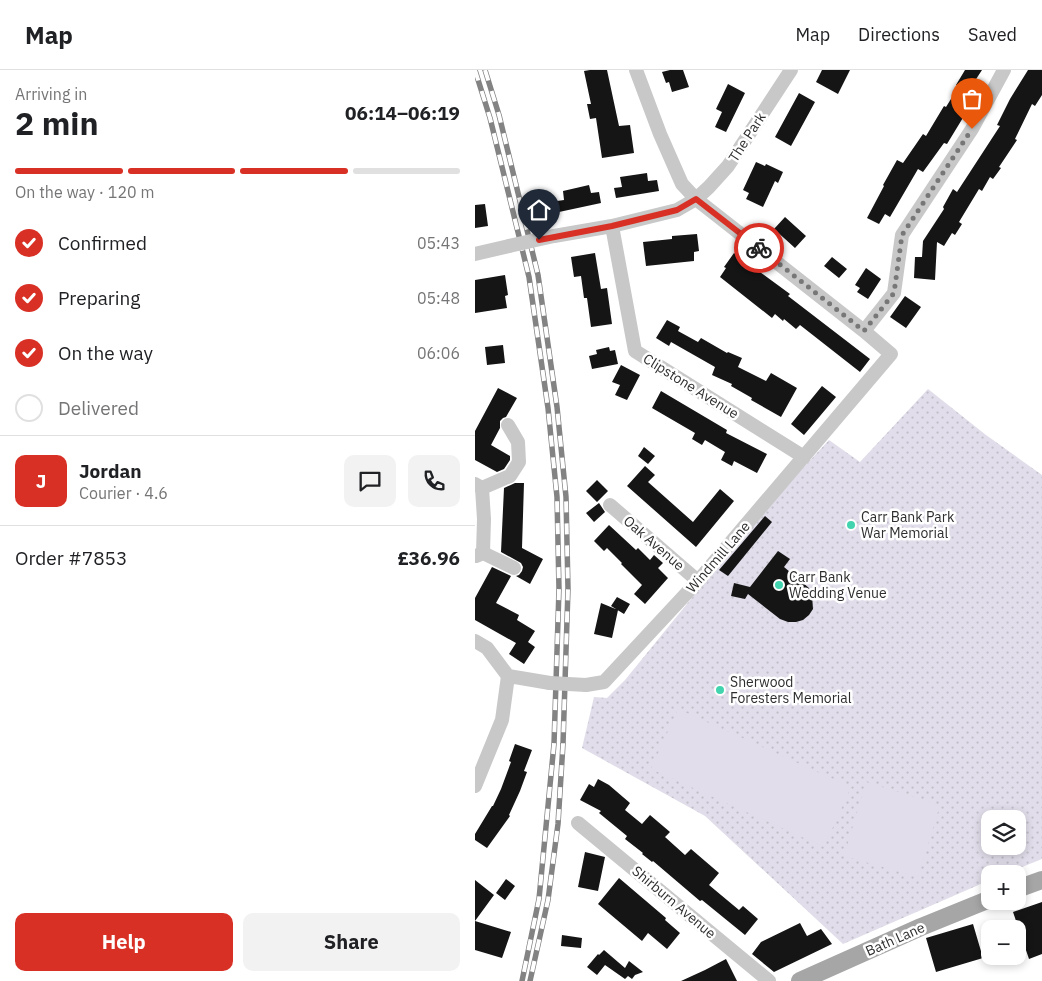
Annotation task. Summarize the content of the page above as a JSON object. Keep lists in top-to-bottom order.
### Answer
{
  "streets": {
    "main road": ["Bath Lane"],
    "street": [
      "The Park",
      "Clipstone Avenue",
      "Oak Avenue",
      "Windmill Lane",
      "Shirburn Avenue"
    ]
  },
  "crossings": [
    ["The Park", "Clipstone Avenue"],
    ["Clipstone Avenue", "Windmill Lane"],
    ["Oak Avenue", "Windmill Lane"]
  ],
  "places": ["Carr Bank Park War Memorial", "Carr Bank Wedding Venue", "Sherwood Foresters Memorial"],
  "page": {
    "header": "Map",
    "nav": ["Map", "Directions", "Saved"],
    "heading": ["2 min", "Arriving in", "06:14–06:19"],
    "panel": [
      "Jordan",
      "Courier · 4.6",
      "Order #7853",
      "£36.96"
    ],
    "bar": "On the way · 120 m",
    "list": [
      ["Confirmed", "05:43"],
      ["Preparing", "05:48"],
      ["On the way", "06:06"],
      "Delivered"
    ],
    "round": "J",
    "map_buttons": ["+", "−"],
    "buttons": ["Help", "Share"]
  }
}
